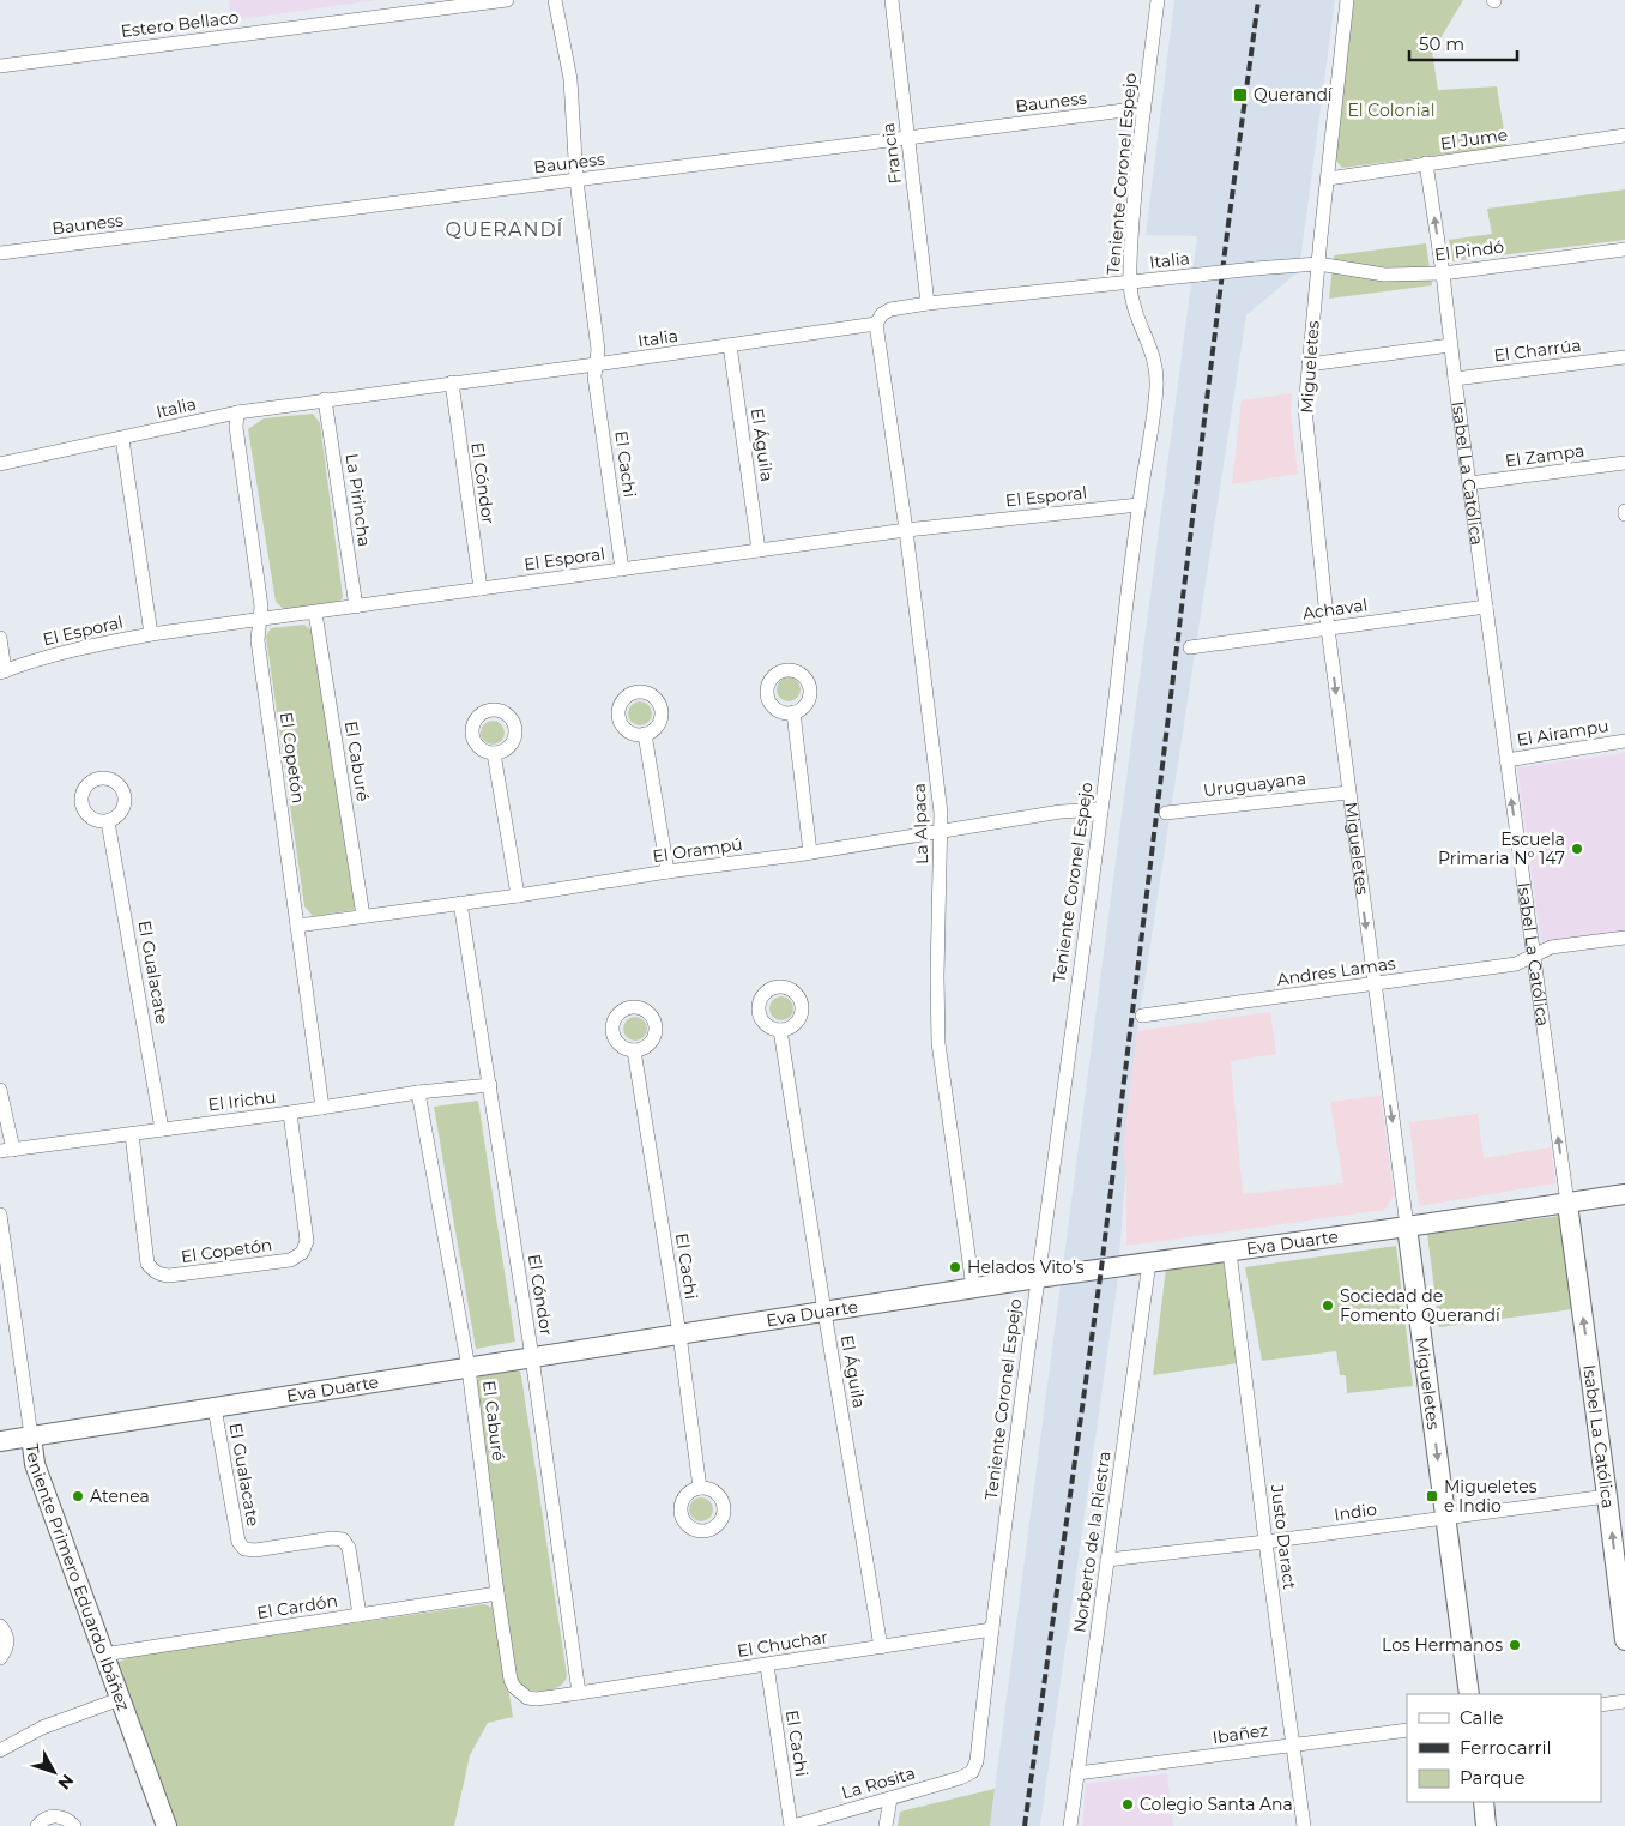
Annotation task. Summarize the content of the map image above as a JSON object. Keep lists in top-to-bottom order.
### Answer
{
  "streets": {
    "street": [
      "Estero Bellaco",
      "Bauness",
      "El Jume",
      "Francia",
      "Teniente Coronel Espejo",
      "El Pindó",
      "Italia",
      "El Charrúa",
      "Migueletes",
      "El Águila",
      "El Zampa",
      "El Cachi",
      "Isabel La Católica",
      "El Cóndor",
      "El Esporal",
      "La Pirincha",
      "Achaval",
      "El Airampu",
      "El Copetón",
      "El Caburé",
      "Uruguayana",
      "La Alpaca",
      "El Orampú",
      "Andres Lamas",
      "El Gualacate",
      "El Irichu",
      "Eva Duarte",
      "Indio",
      "Justo Daract",
      "Norberto de la Riestra",
      "Teniente Primero Eduardo Ibáñez",
      "El Cardón",
      "El Chuchar",
      "Ibañez",
      "La Rosita"
    ]
  },
  "crossings": [
    ["Bauness", "Francia"],
    ["Bauness", "Teniente Coronel Espejo"],
    ["Bauness", "El Cachi"],
    ["El Jume", "Migueletes"],
    ["El Jume", "Isabel La Católica"],
    ["Francia", "Italia"],
    ["Teniente Coronel Espejo", "Italia"],
    ["Teniente Coronel Espejo", "El Esporal"],
    ["Teniente Coronel Espejo", "El Orampú"],
    ["Teniente Coronel Espejo", "Eva Duarte"],
    ["Teniente Coronel Espejo", "El Chuchar"],
    ["Teniente Coronel Espejo", "La Rosita"],
    ["El Pindó", "Italia"],
    ["El Pindó", "Migueletes"],
    ["El Pindó", "Isabel La Católica"],
    ["Italia", "Migueletes"],
    ["Italia", "El Águila"],
    ["Italia", "El Cachi"],
    ["Italia", "El Cóndor"],
    ["Italia", "La Pirincha"],
    ["Italia", "El Copetón"],
    ["Italia", "La Alpaca"],
    ["El Charrúa", "Isabel La Católica"],
    ["Migueletes", "Achaval"],
    ["Migueletes", "Uruguayana"],
    ["Migueletes", "Andres Lamas"],
    ["Migueletes", "Eva Duarte"],
    ["Migueletes", "Indio"],
    ["El Águila", "El Esporal"],
    ["El Águila", "Eva Duarte"],
    ["El Águila", "El Chuchar"],
    ["El Zampa", "Isabel La Católica"],
    ["El Cachi", "El Esporal"],
    ["El Cachi", "Eva Duarte"],
    ["El Cachi", "El Chuchar"],
    ["El Cachi", "La Rosita"],
    ["Isabel La Católica", "Achaval"],
    ["Isabel La Católica", "El Airampu"],
    ["Isabel La Católica", "Andres Lamas"],
    ["Isabel La Católica", "Eva Duarte"],
    ["Isabel La Católica", "Indio"],
    ["El Cóndor", "El Esporal"],
    ["El Cóndor", "El Caburé"],
    ["El Cóndor", "El Orampú"],
    ["El Cóndor", "El Irichu"],
    ["El Cóndor", "Eva Duarte"],
    ["El Cóndor", "El Chuchar"],
    ["El Esporal", "La Pirincha"],
    ["El Esporal", "El Copetón"],
    ["El Esporal", "El Caburé"],
    ["El Esporal", "La Alpaca"],
    ["El Copetón", "El Orampú"],
    ["El Copetón", "El Irichu"],
    ["El Caburé", "El Orampú"],
    ["El Caburé", "El Irichu"],
    ["El Caburé", "Eva Duarte"],
    ["El Caburé", "El Cardón"],
    ["El Caburé", "El Chuchar"],
    ["La Alpaca", "El Orampú"],
    ["La Alpaca", "Eva Duarte"],
    ["El Gualacate", "El Irichu"],
    ["El Gualacate", "Eva Duarte"],
    ["El Gualacate", "El Cardón"],
    ["Eva Duarte", "Justo Daract"],
    ["Eva Duarte", "Norberto de la Riestra"],
    ["Eva Duarte", "Teniente Primero Eduardo Ibáñez"],
    ["Indio", "Justo Daract"],
    ["Indio", "Norberto de la Riestra"],
    ["Justo Daract", "Ibañez"],
    ["Norberto de la Riestra", "Ibañez"],
    ["Teniente Primero Eduardo Ibáñez", "El Cardón"]
  ],
  "one_way": ["Migueletes", "Isabel La Católica"],
  "districts": ["QUERANDÍ"],
  "parks": ["El Colonial"],
  "places": {
    "transit": ["Querandí", "Migueletes e Indio"],
    "other": [
      "Escuela Primaria N° 147",
      "Helados Vito’s",
      "Sociedad de Fomento Querandí",
      "Atenea",
      "Los Hermanos",
      "Colegio Santa Ana"
    ]
  },
  "legend": ["Calle", "Ferrocarril", "Parque"],
  "scale_bar": "50 m",
  "north": "bottom right"
}
